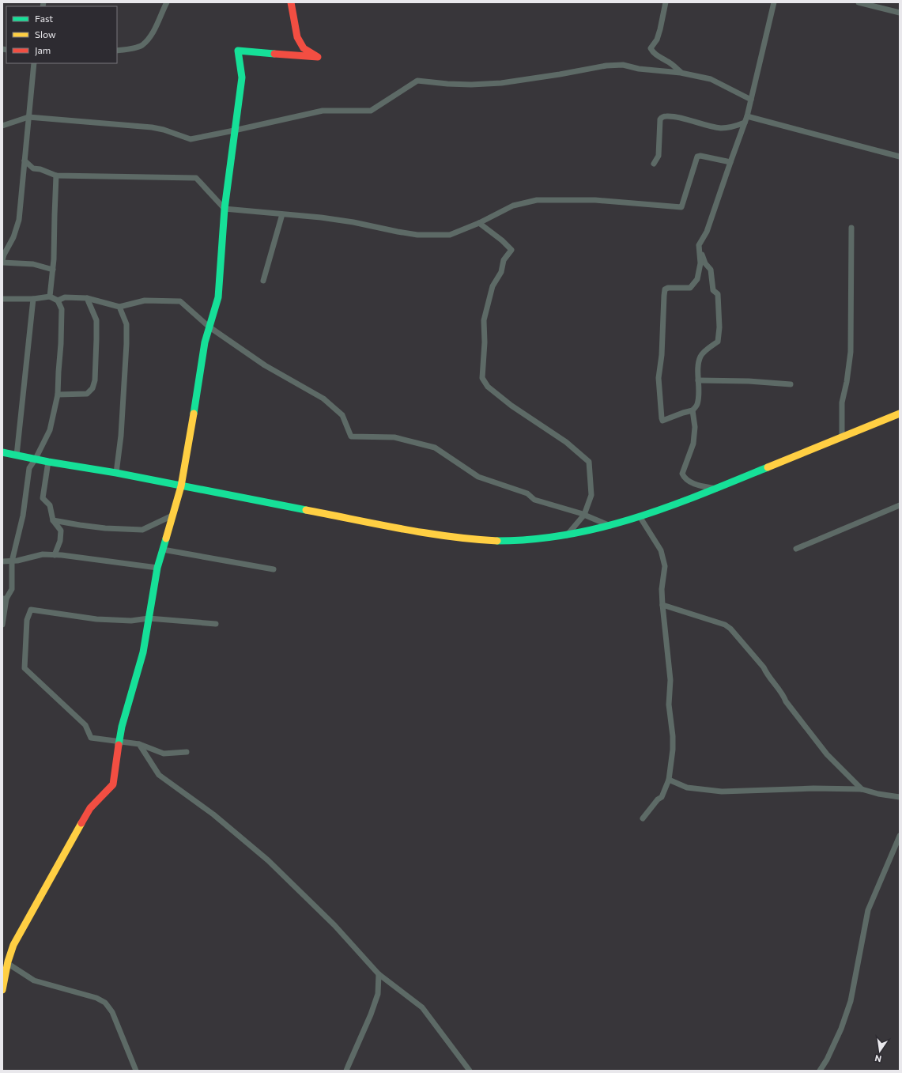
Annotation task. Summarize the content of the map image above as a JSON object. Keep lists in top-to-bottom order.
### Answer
{
  "legend": ["Fast", "Slow", "Jam"],
  "north": "bottom"
}
